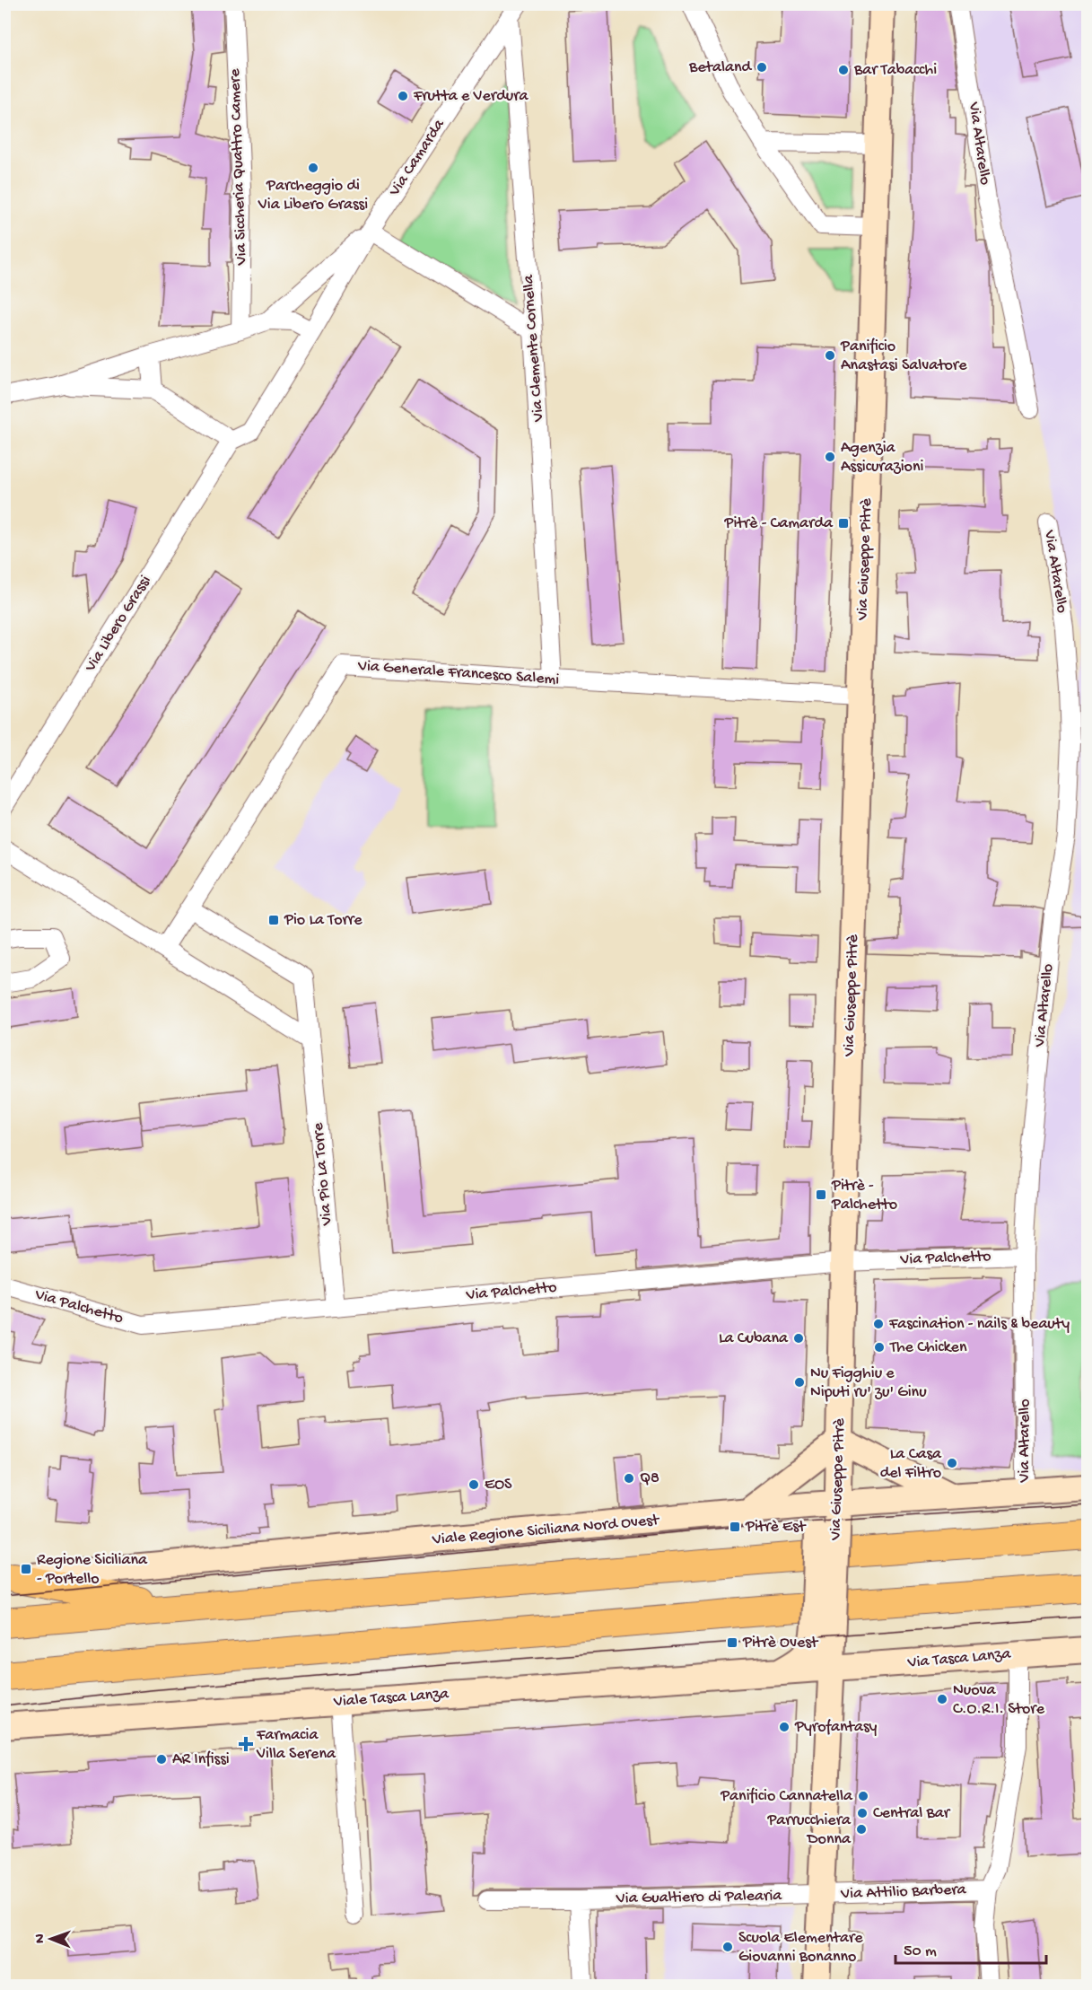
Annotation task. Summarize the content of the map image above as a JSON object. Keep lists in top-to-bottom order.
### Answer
{
  "streets": {
    "street": [
      "Via Altarello",
      "Via Camarda",
      "Via Siccheria Quattro Camere",
      "Via Clemente Cornella",
      "Via Giuseppe Pitrè",
      "Via Libero Grassi",
      "Via Generale Francesco Salemi",
      "Via Pio La Torre",
      "Via Palchetto",
      "Viale Regione Siciliana Nord Ovest",
      "Via Tasca Lanza",
      "Viale Tasca Lanza",
      "Via Attilio Barbera",
      "Via Gualtiero di Palearia"
    ]
  },
  "crossings": [
    ["Via Altarello", "Via Palchetto"],
    ["Via Altarello", "Viale Regione Siciliana Nord Ovest"],
    ["Via Camarda", "Via Clemente Cornella"],
    ["Via Clemente Cornella", "Via Generale Francesco Salemi"],
    ["Via Giuseppe Pitrè", "Via Generale Francesco Salemi"],
    ["Via Giuseppe Pitrè", "Via Palchetto"],
    ["Via Giuseppe Pitrè", "Viale Regione Siciliana Nord Ovest"],
    ["Via Giuseppe Pitrè", "Via Tasca Lanza"],
    ["Via Giuseppe Pitrè", "Viale Tasca Lanza"],
    ["Via Giuseppe Pitrè", "Via Attilio Barbera"],
    ["Via Giuseppe Pitrè", "Via Gualtiero di Palearia"],
    ["Via Generale Francesco Salemi", "Via Pio La Torre"],
    ["Via Pio La Torre", "Via Palchetto"],
    ["Via Attilio Barbera", "Via Gualtiero di Palearia"]
  ],
  "places": {
    "other": [
      "Betaland",
      "Bar Tabacchi",
      "Frutta e Verdura",
      "Parcheggio di Via Libero Grassi",
      "Panificio Anastasi Salvatore",
      "Agenzia Assicurazioni",
      "Fascination - nails & beauty",
      "La Cubana",
      "The Chicken",
      "Nu Figghiu e Niputi ru' zu' Ginu",
      "La Casa del Filtro",
      "Q8",
      "EOS",
      "Nuova C.O.R.I. Store",
      "Pyrofantasy",
      "AR Infissi",
      "Panificio Cannatella",
      "Central Bar",
      "Parrucchiera Donna",
      "Scuola Elementare Giovanni Bonanno"
    ],
    "transit": [
      "Pitrè - Camarda",
      "Pio La Torre",
      "Pitrè - Palchetto",
      "Pitrè Est",
      "Regione Siciliana - Portello",
      "Pitrè Ovest"
    ],
    "health": ["Farmacia Villa Serena"]
  },
  "scale_bar": "50 m",
  "north": "left"
}
